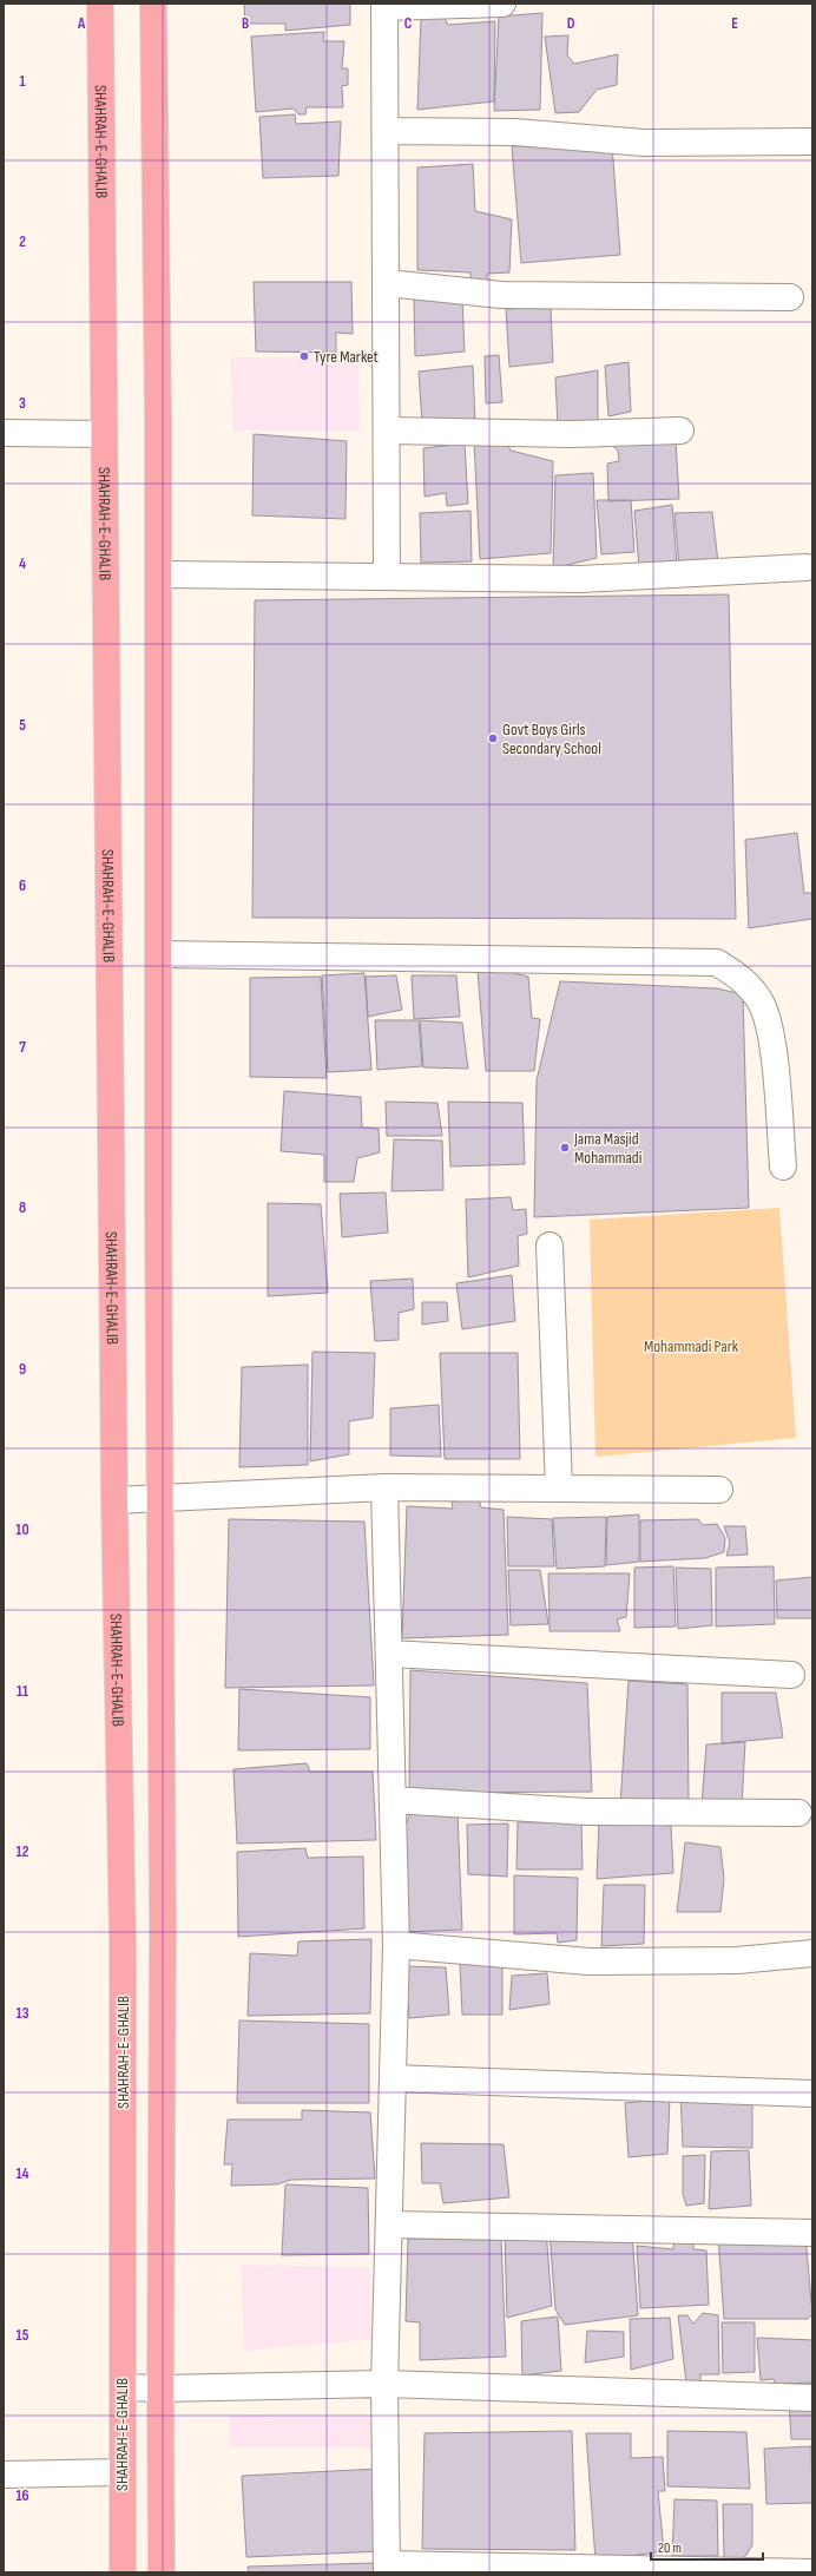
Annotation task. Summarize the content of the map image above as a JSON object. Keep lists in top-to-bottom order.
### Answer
{
  "streets": {
    "main road": ["SHAHRAH-E-GHALIB"]
  },
  "parks": ["Mohammadi Park"],
  "places": ["Tyre Market", "Govt Boys Girls Secondary School", "Jama Masjid Mohammadi"],
  "scale_bar": "20 m",
  "grid": {
    "columns": [
      "A",
      "B",
      "C",
      "D",
      "E"
    ],
    "rows": [
      "1",
      "2",
      "3",
      "4",
      "5",
      "6",
      "7",
      "8",
      "9",
      "10",
      "11",
      "12",
      "13",
      "14",
      "15",
      "16"
    ]
  }
}
